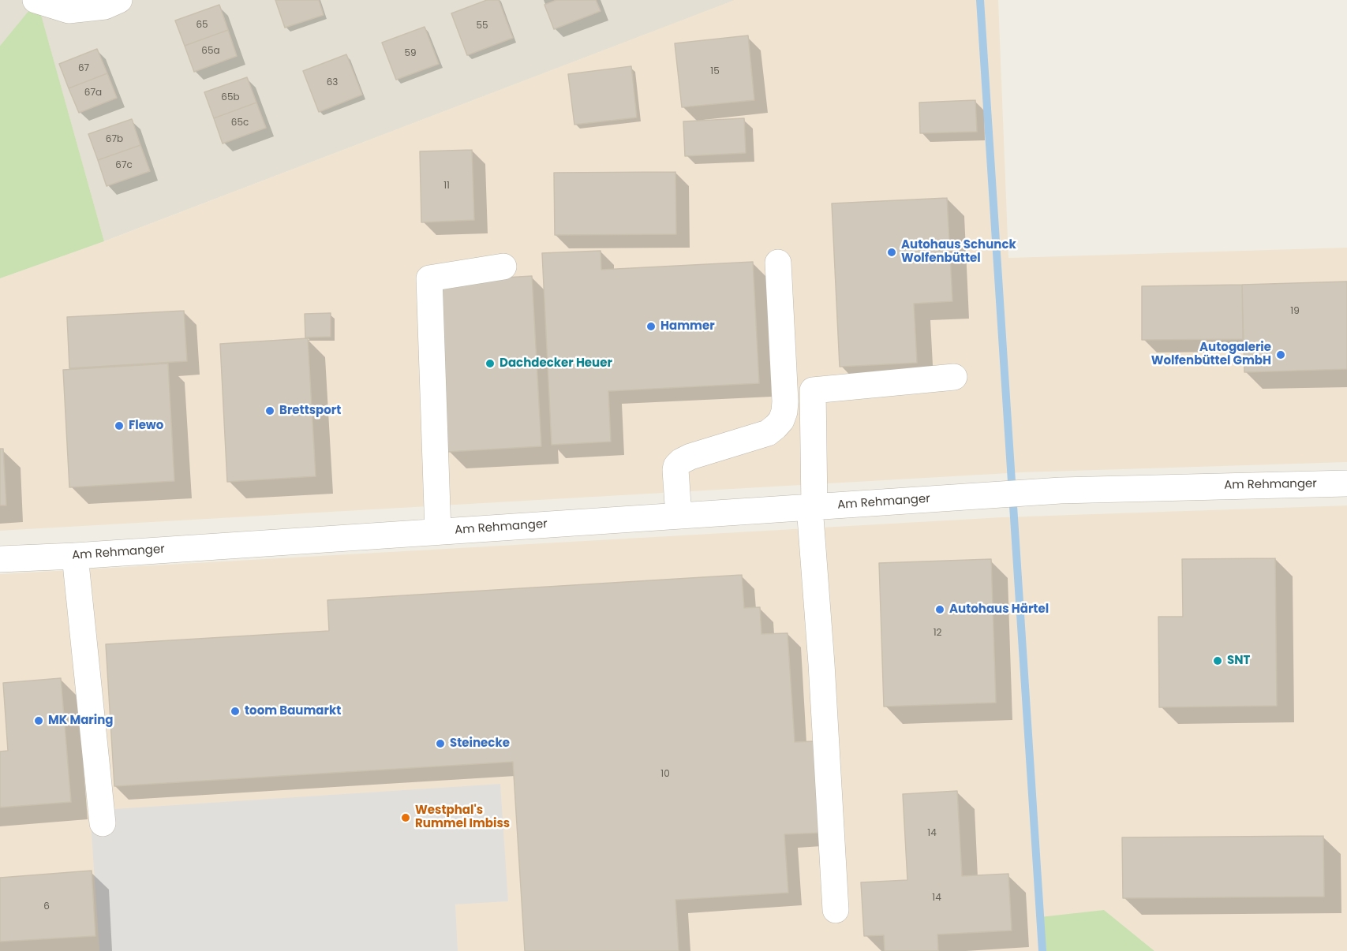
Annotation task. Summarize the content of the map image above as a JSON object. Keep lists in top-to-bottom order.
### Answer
{
  "streets": {
    "street": ["Am Rehmanger"]
  },
  "places": [
    "Autohaus Schunck Wolfenbüttel",
    "Hammer",
    "Autogalerie Wolfenbüttel GmbH",
    "Dachdecker Heuer",
    "Brettsport",
    "Flewo",
    "Autohaus Härtel",
    "SNT",
    "toom Baumarkt",
    "MK Maring",
    "Steinecke",
    "Westphal's Rummel Imbiss"
  ],
  "house_numbers": [
    "65",
    "55",
    "65a",
    "59",
    "67",
    "15",
    "63",
    "67a",
    "65b",
    "65c",
    "67b",
    "67c",
    "11",
    "19",
    "12",
    "10",
    "14",
    "14",
    "6"
  ]
}
